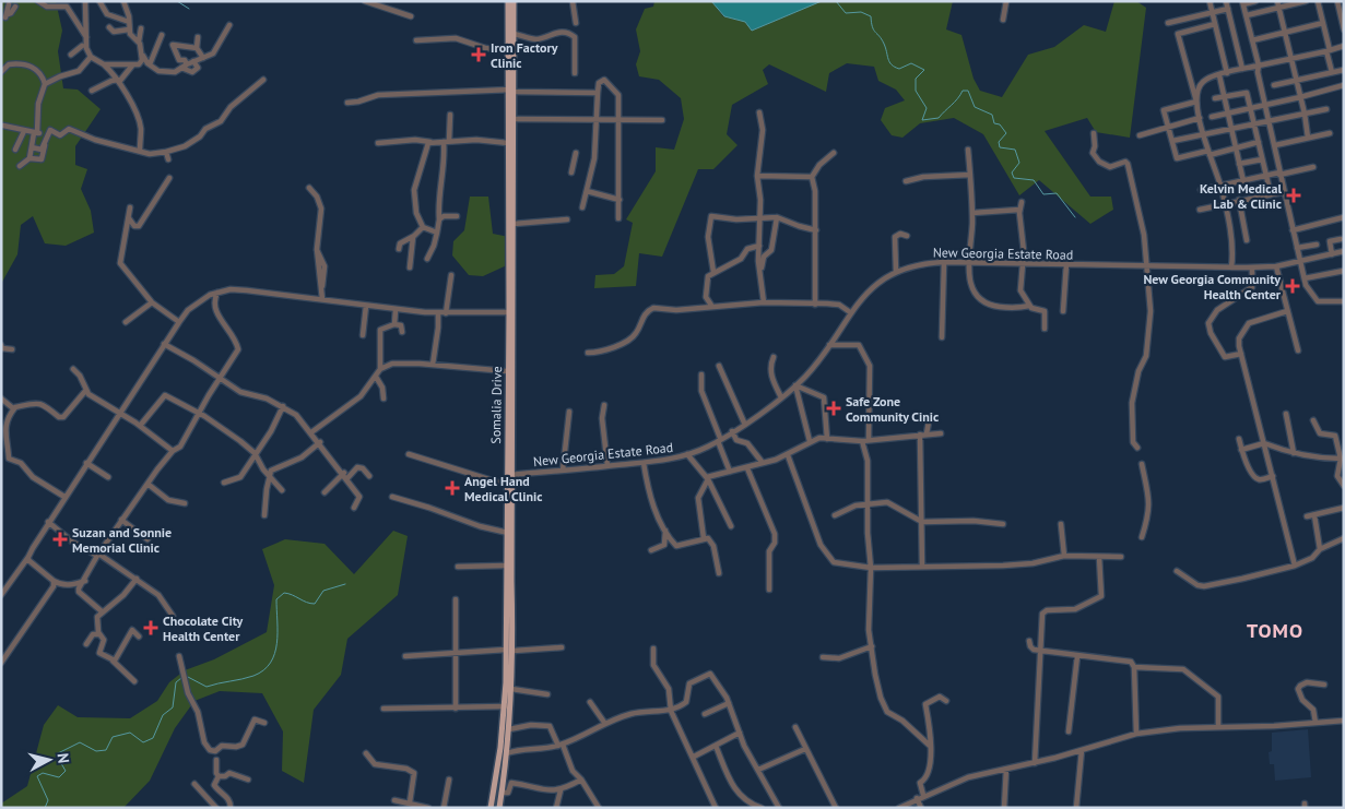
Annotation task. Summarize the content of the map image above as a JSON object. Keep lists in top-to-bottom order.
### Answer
{
  "streets": {
    "main road": ["Somalia Drive"],
    "street": ["New Georgia Estate Road"]
  },
  "crossings": [
    ["New Georgia Estate Road", "Somalia Drive"]
  ],
  "districts": ["TOMO"],
  "places": {
    "health": [
      "Iron Factory Clinic",
      "Kelvin Medical Lab & Clinic",
      "New Georgia Community Health Center",
      "Safe Zone Community Cinic",
      "Angel Hand Medical Clinic",
      "Suzan and Sonnie Memorial Clinic",
      "Chocolate City Health Center"
    ]
  },
  "north": "right"
}
